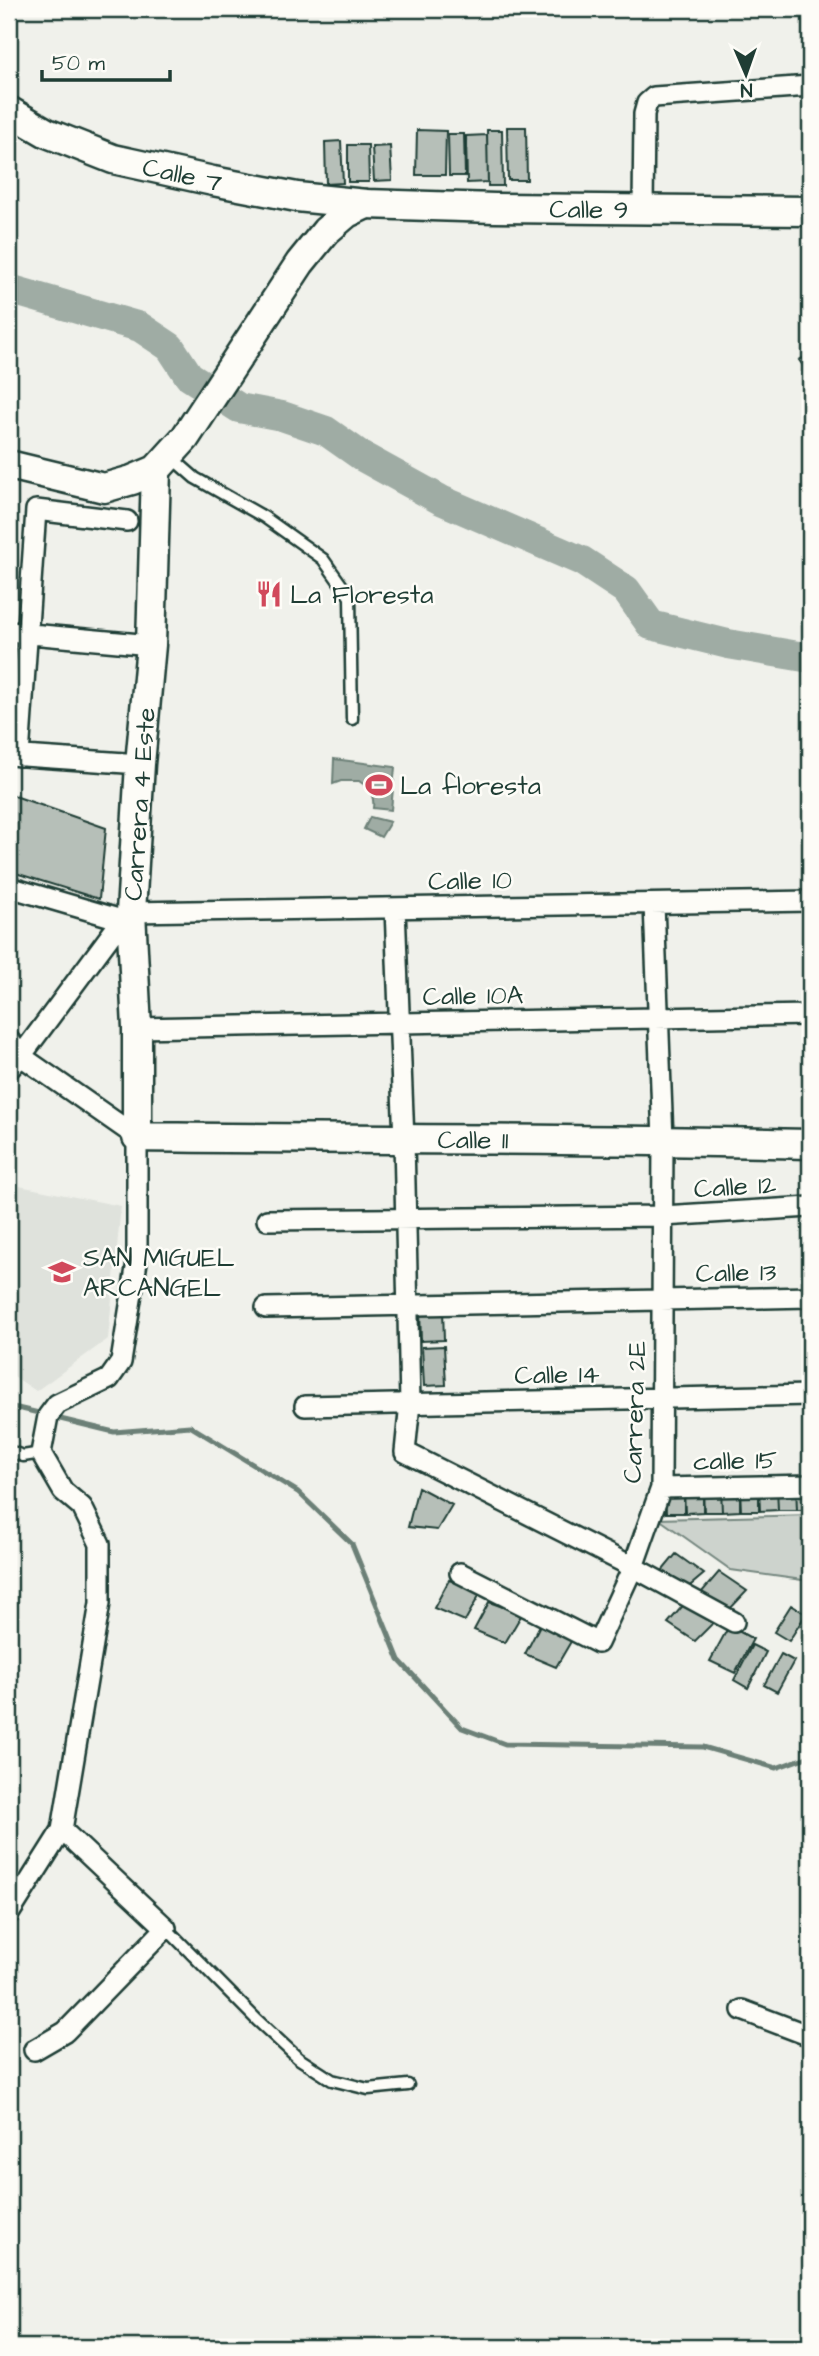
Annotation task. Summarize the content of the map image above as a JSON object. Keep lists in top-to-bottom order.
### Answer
{
  "streets": {
    "street": [
      "Calle 7",
      "Calle 9",
      "Carrera 4 Este",
      "Calle 10",
      "Calle 10A",
      "Calle 11",
      "Calle 12",
      "Calle 13",
      "Calle 14",
      "Carrera 2E",
      "calle 15"
    ]
  },
  "crossings": [
    ["Calle 7", "Calle 9"],
    ["Carrera 4 Este", "Calle 10"],
    ["Carrera 4 Este", "Calle 10A"],
    ["Carrera 4 Este", "Calle 11"],
    ["Calle 10", "Carrera 2E"],
    ["Calle 10A", "Carrera 2E"],
    ["Calle 11", "Carrera 2E"],
    ["Calle 12", "Carrera 2E"],
    ["Calle 13", "Carrera 2E"],
    ["Calle 14", "Carrera 2E"],
    ["Carrera 2E", "calle 15"]
  ],
  "places": {
    "restaurant": ["La Floresta"],
    "sports": ["La floresta"],
    "school or university": ["SAN MIGUEL ARCANGEL"]
  },
  "scale_bar": "50 m",
  "north": "bottom"
}
